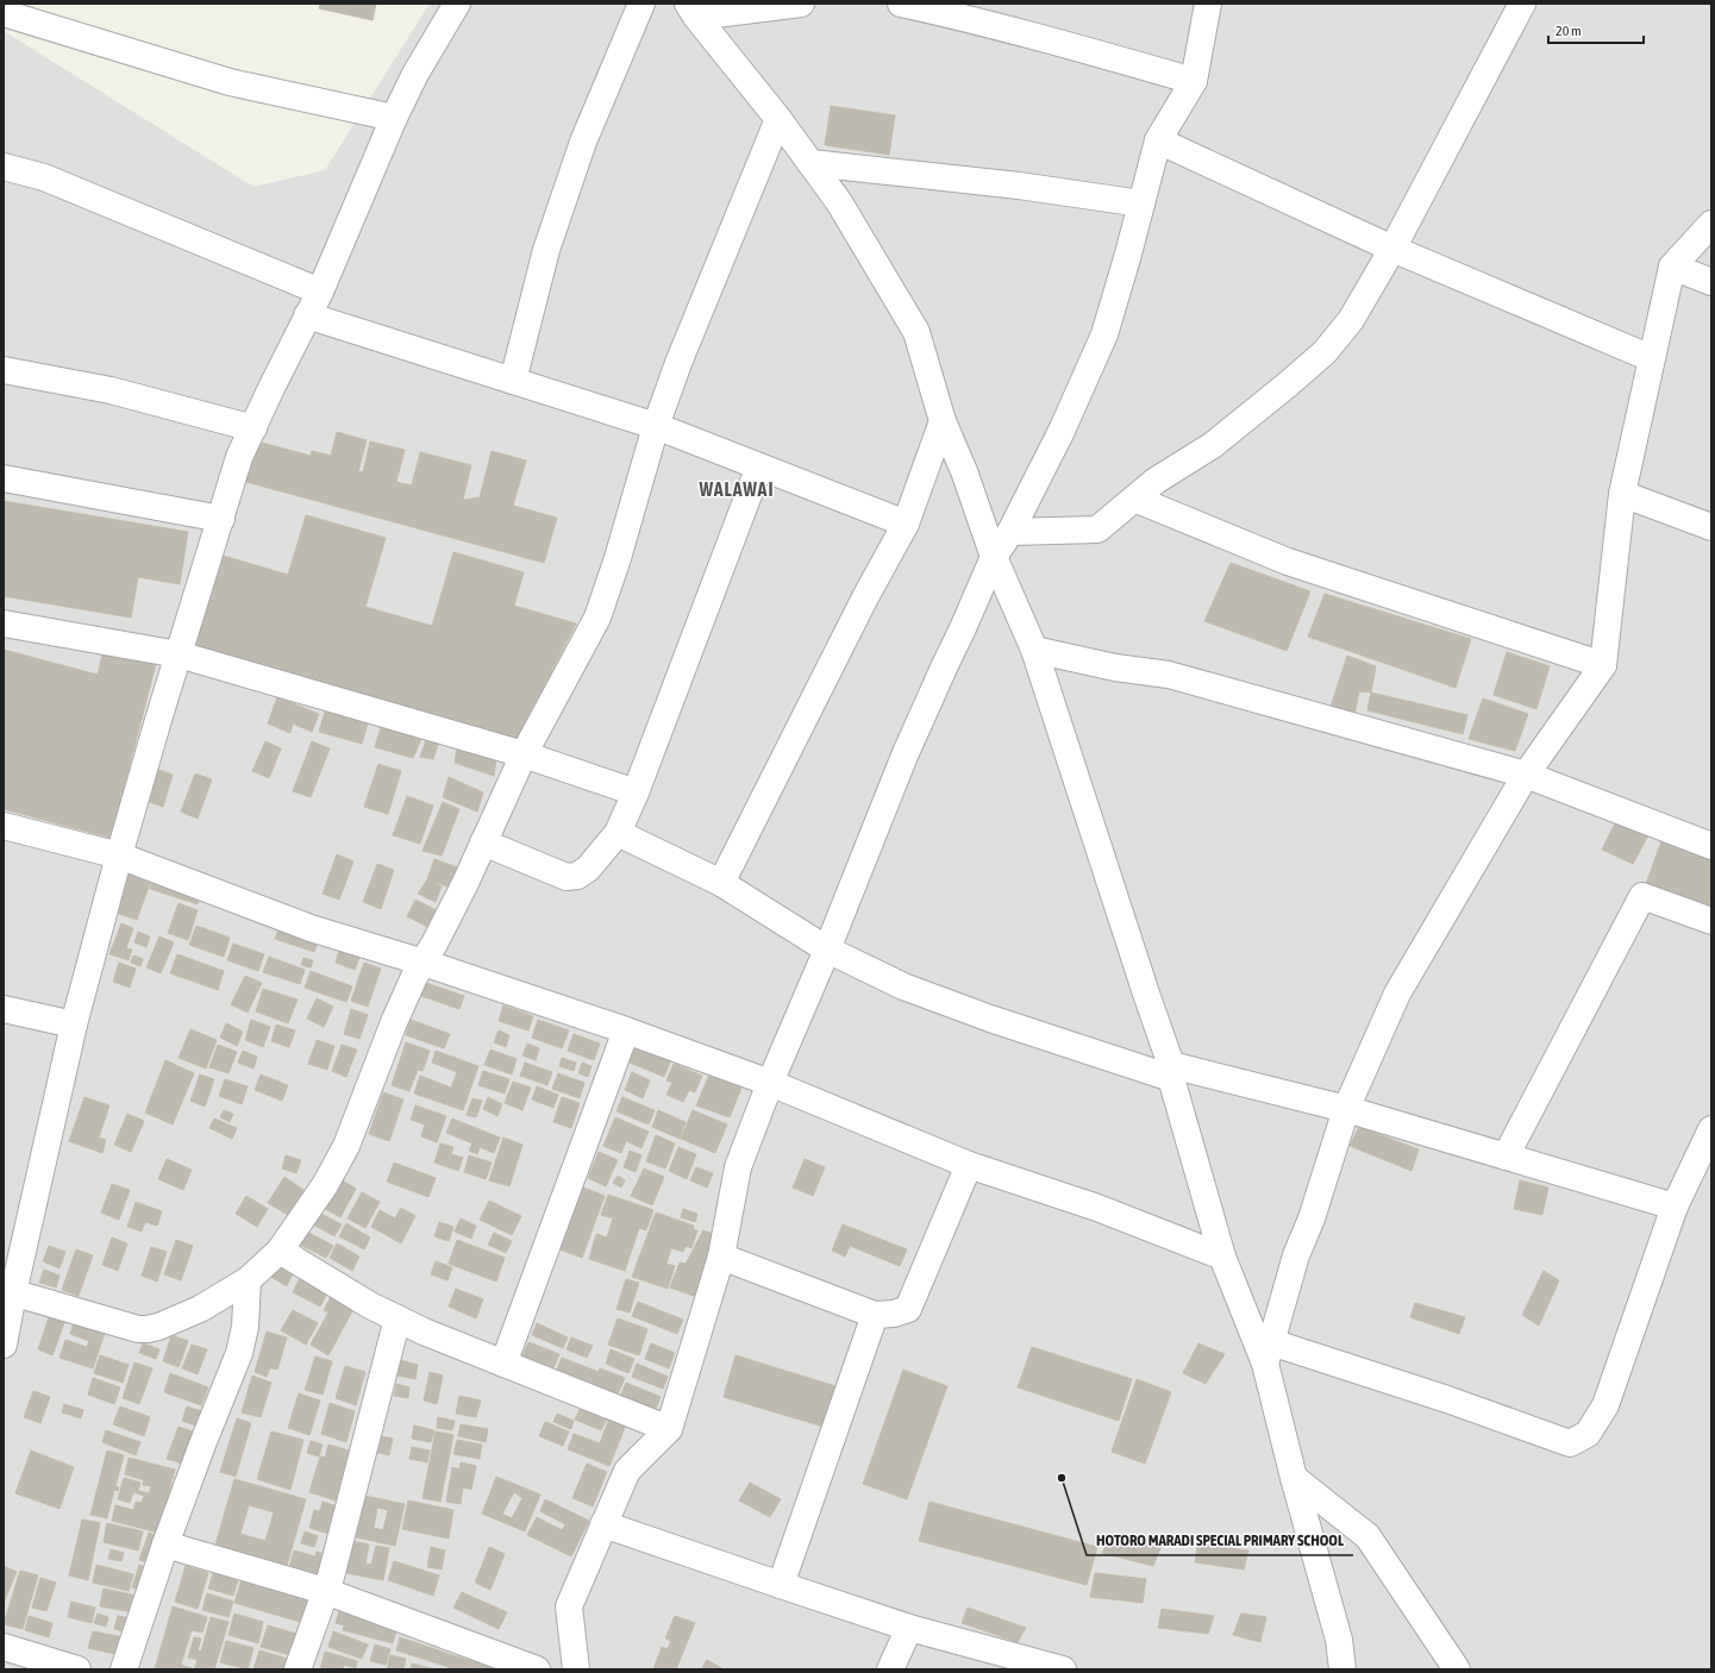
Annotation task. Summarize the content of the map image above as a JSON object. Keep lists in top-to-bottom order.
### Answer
{
  "districts": ["WALAWAI"],
  "places": ["HOTORO MARADI SPECIAL PRIMARY SCHOOL"],
  "scale_bar": "20 m"
}
